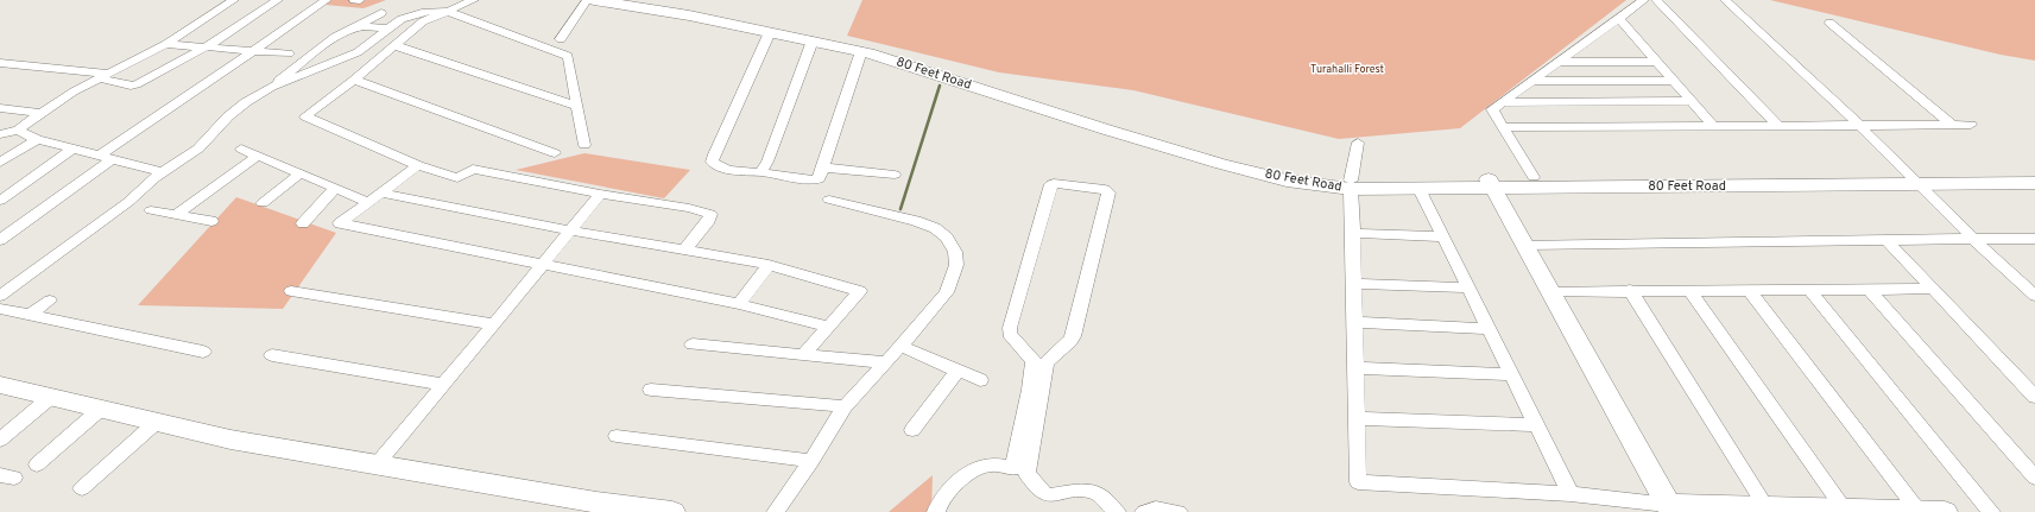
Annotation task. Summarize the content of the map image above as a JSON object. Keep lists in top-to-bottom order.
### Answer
{
  "streets": {
    "main road": ["80 Feet Road"]
  },
  "parks": ["Turahalli Forest"]
}
